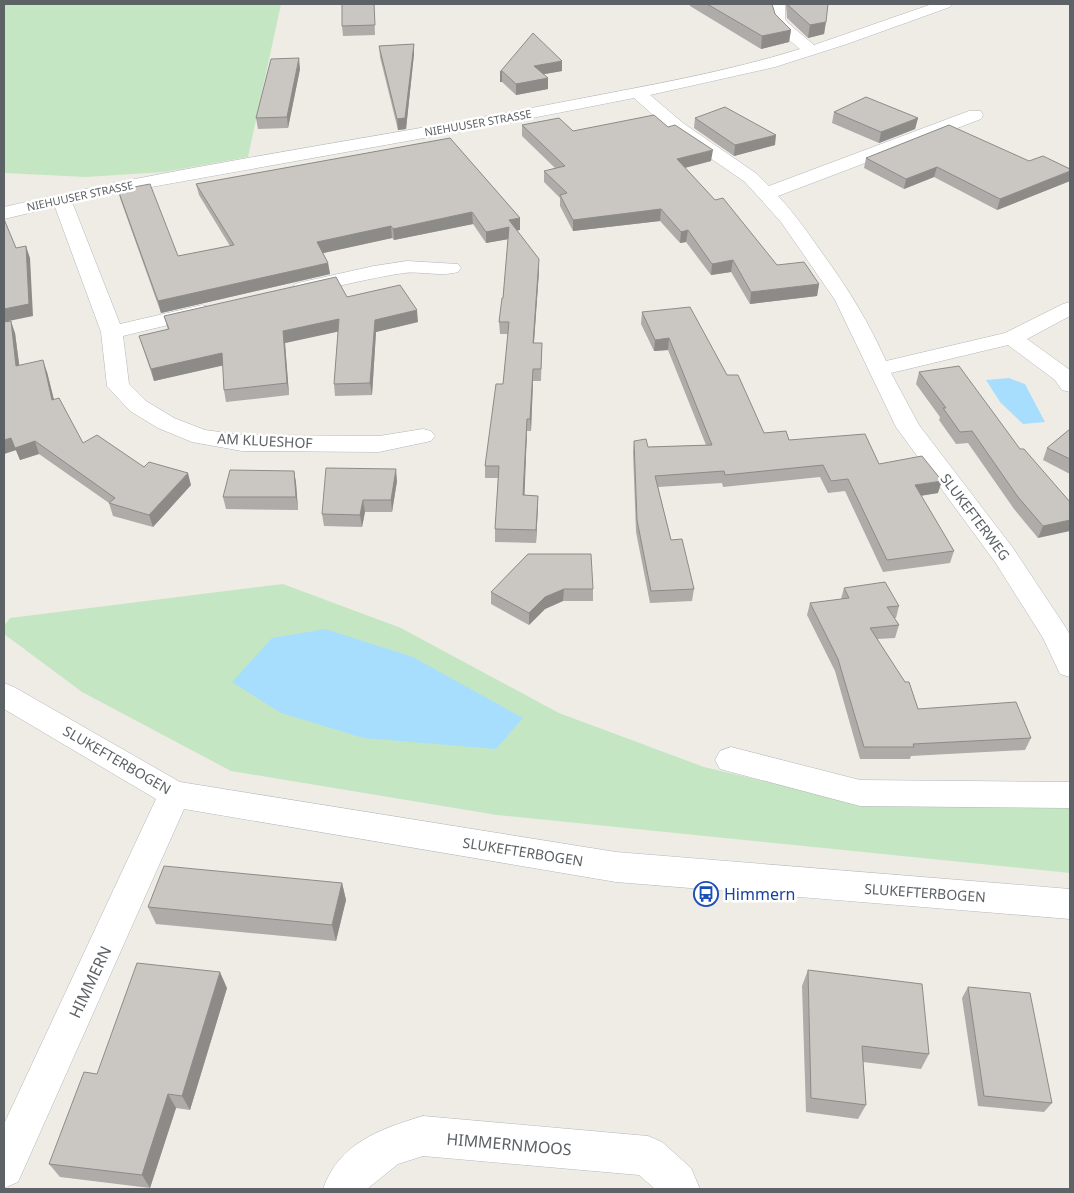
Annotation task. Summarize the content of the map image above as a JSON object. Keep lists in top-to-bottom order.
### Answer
{
  "streets": {
    "street": [
      "NIEHUUSER STRASSE",
      "AM KLUESHOF",
      "SLUKEFTERWEG",
      "SLUKEFTERBOGEN",
      "HIMMERN",
      "HIMMERNMOOS"
    ]
  },
  "crossings": [
    ["NIEHUUSER STRASSE", "AM KLUESHOF"],
    ["NIEHUUSER STRASSE", "SLUKEFTERWEG"],
    ["SLUKEFTERBOGEN", "HIMMERN"]
  ],
  "places": {
    "bus stop": ["Himmern"]
  }
}
